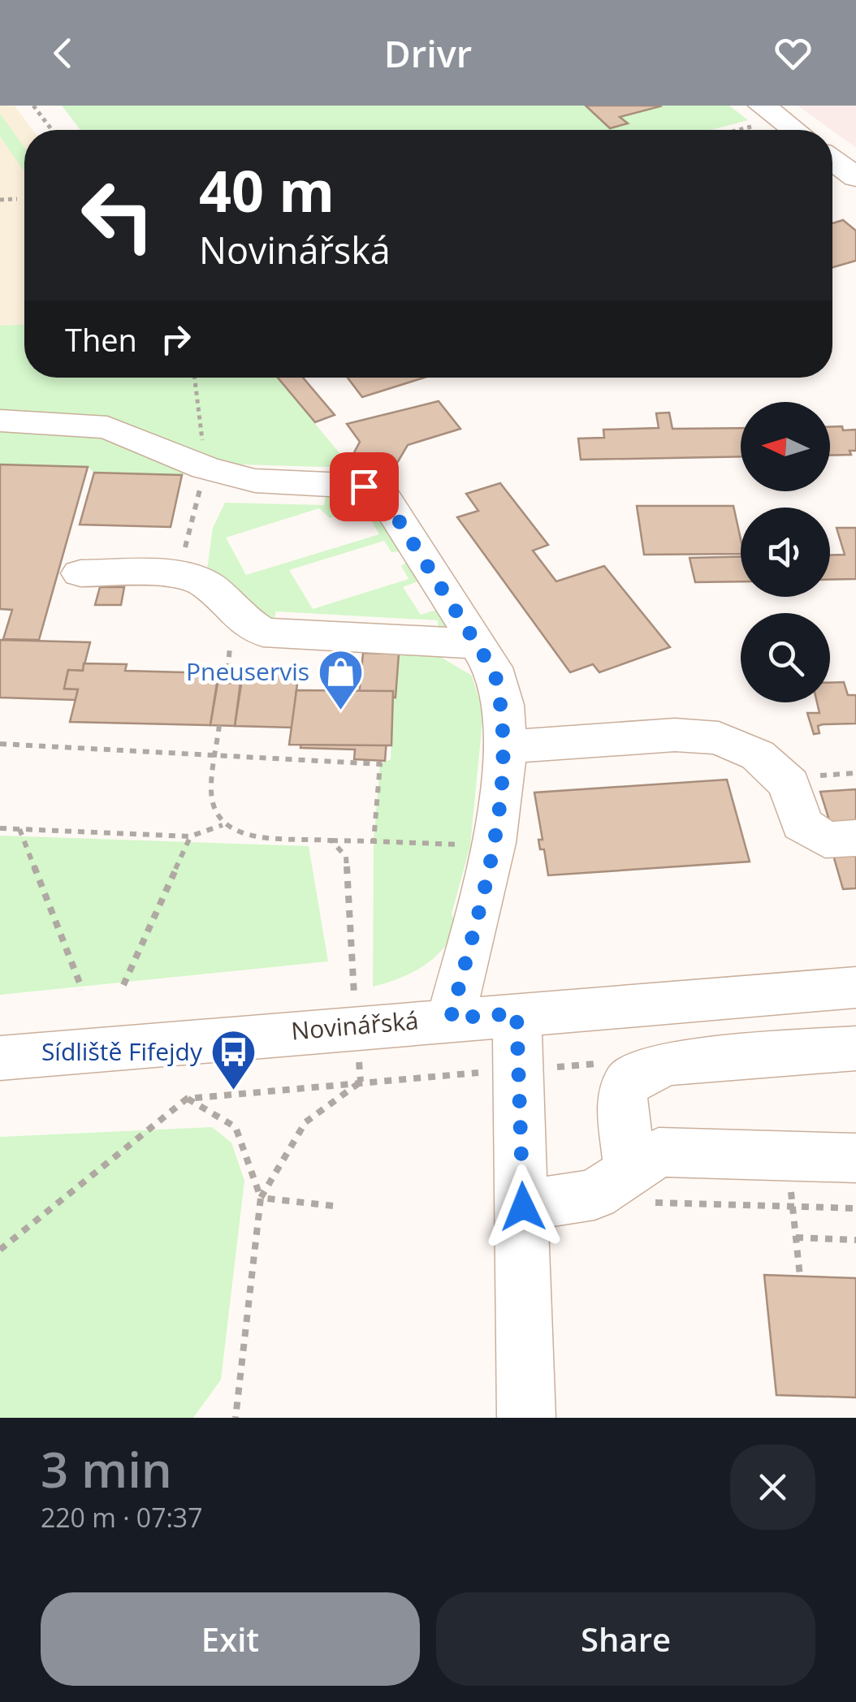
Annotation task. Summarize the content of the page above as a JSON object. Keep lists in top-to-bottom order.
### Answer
{
  "streets": {
    "street": ["Novinářská"]
  },
  "places": {
    "shop": ["Pneuservis"],
    "bus stop": ["Sídliště Fifejdy"]
  },
  "north": "left",
  "page": {
    "header": "Drivr",
    "turn": ["40 m", "Novinářská"],
    "then": "Then",
    "heading": ["3 min", "220 m · 07:37"],
    "buttons": ["Exit", "Share"]
  }
}
